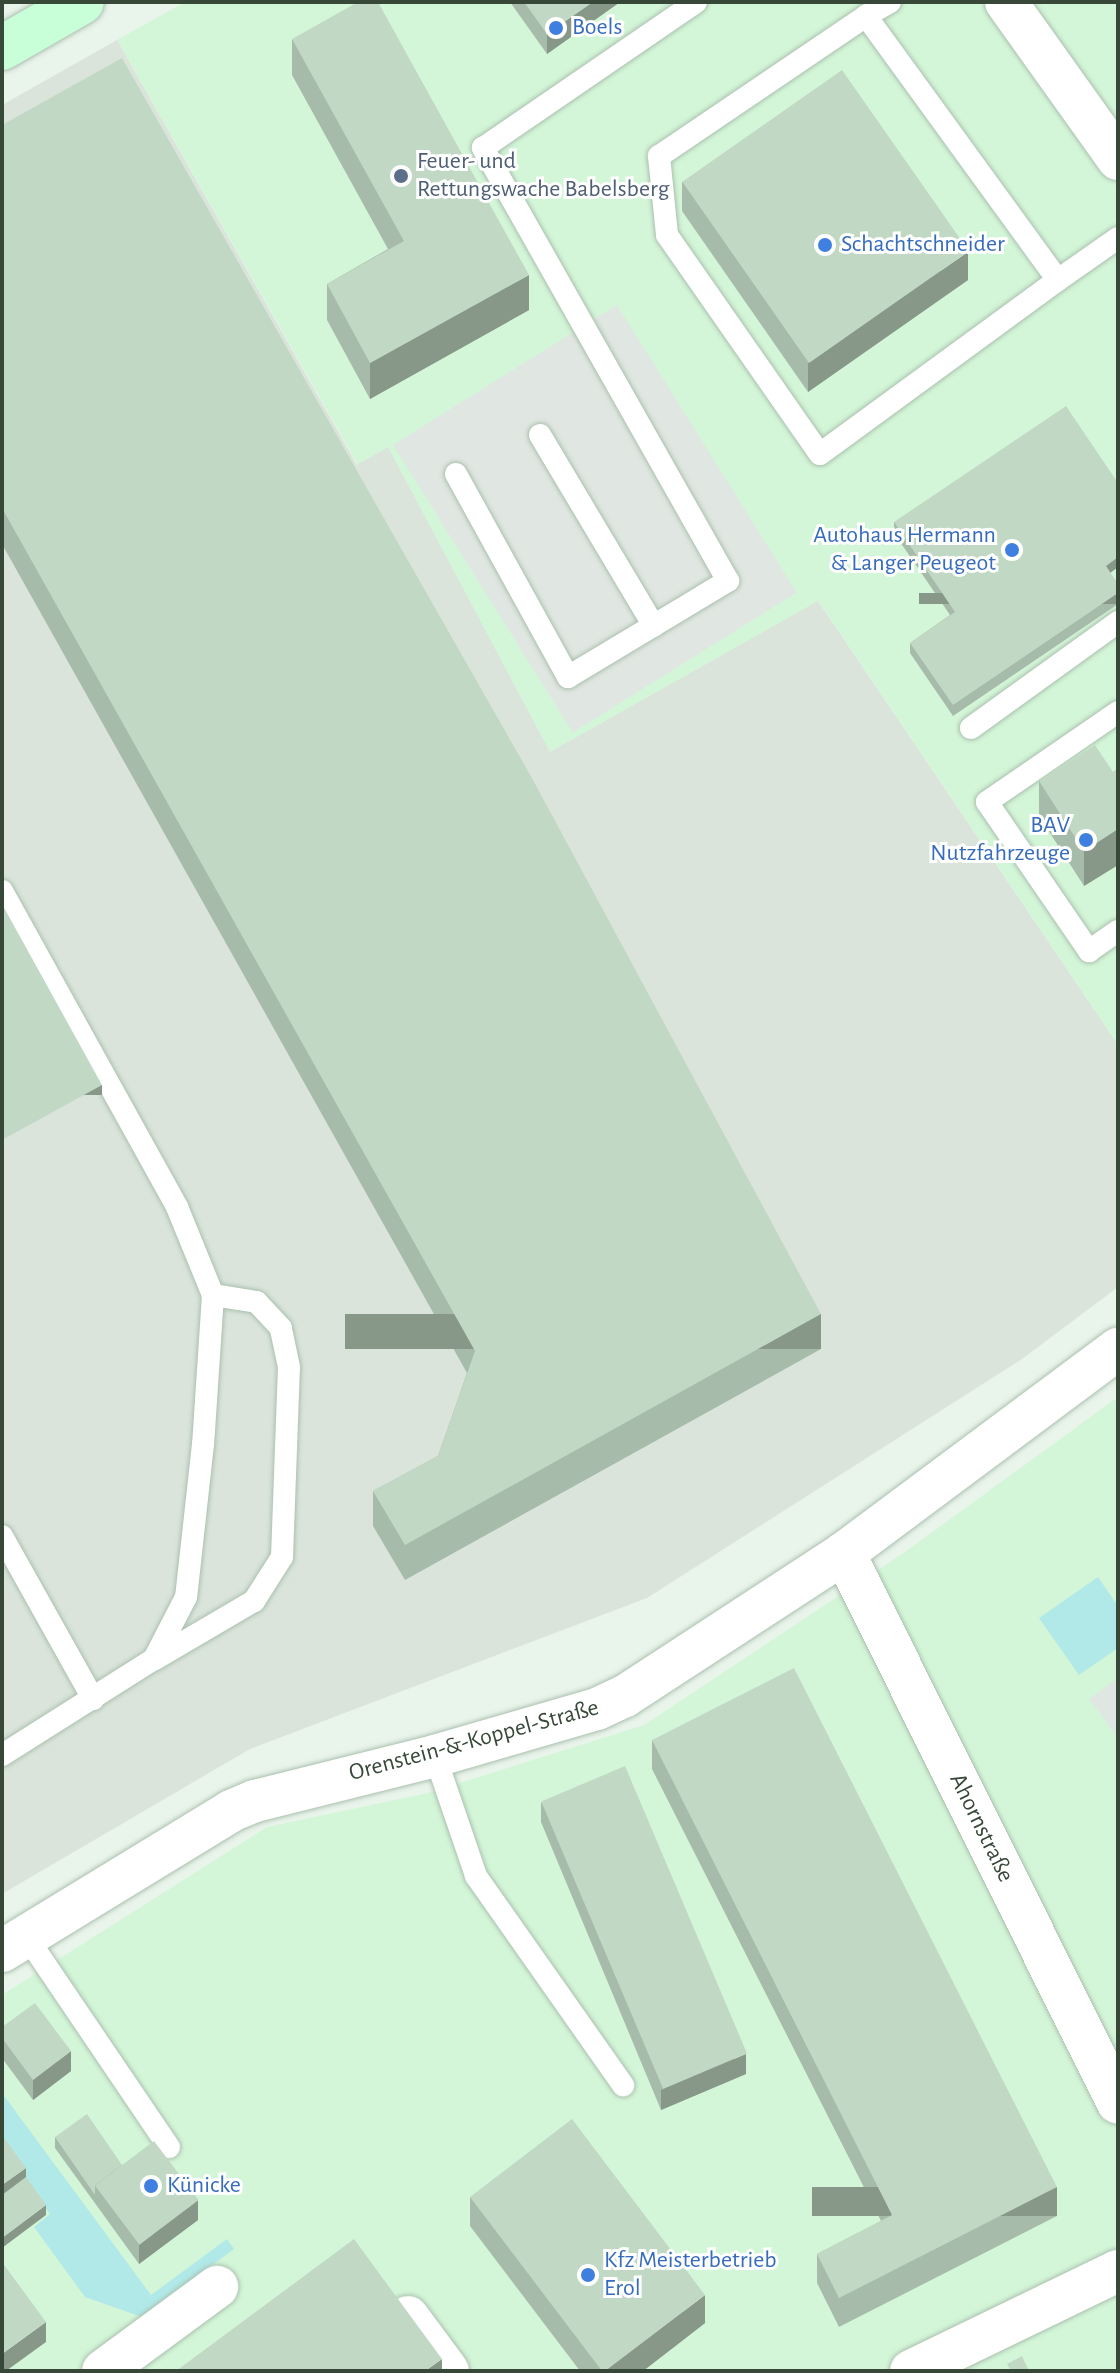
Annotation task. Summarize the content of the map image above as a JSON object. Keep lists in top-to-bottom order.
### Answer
{
  "streets": {
    "street": ["Orenstein-&-Koppel-Straße", "Ahornstraße"]
  },
  "crossings": [
    ["Orenstein-&-Koppel-Straße", "Ahornstraße"]
  ],
  "places": [
    "Boels",
    "Feuer- und Rettungswache Babelsberg",
    "Schachtschneider",
    "Autohaus Hermann & Langer Peugeot",
    "BAV Nutzfahrzeuge",
    "Künicke",
    "Kfz Meisterbetrieb Erol"
  ]
}
